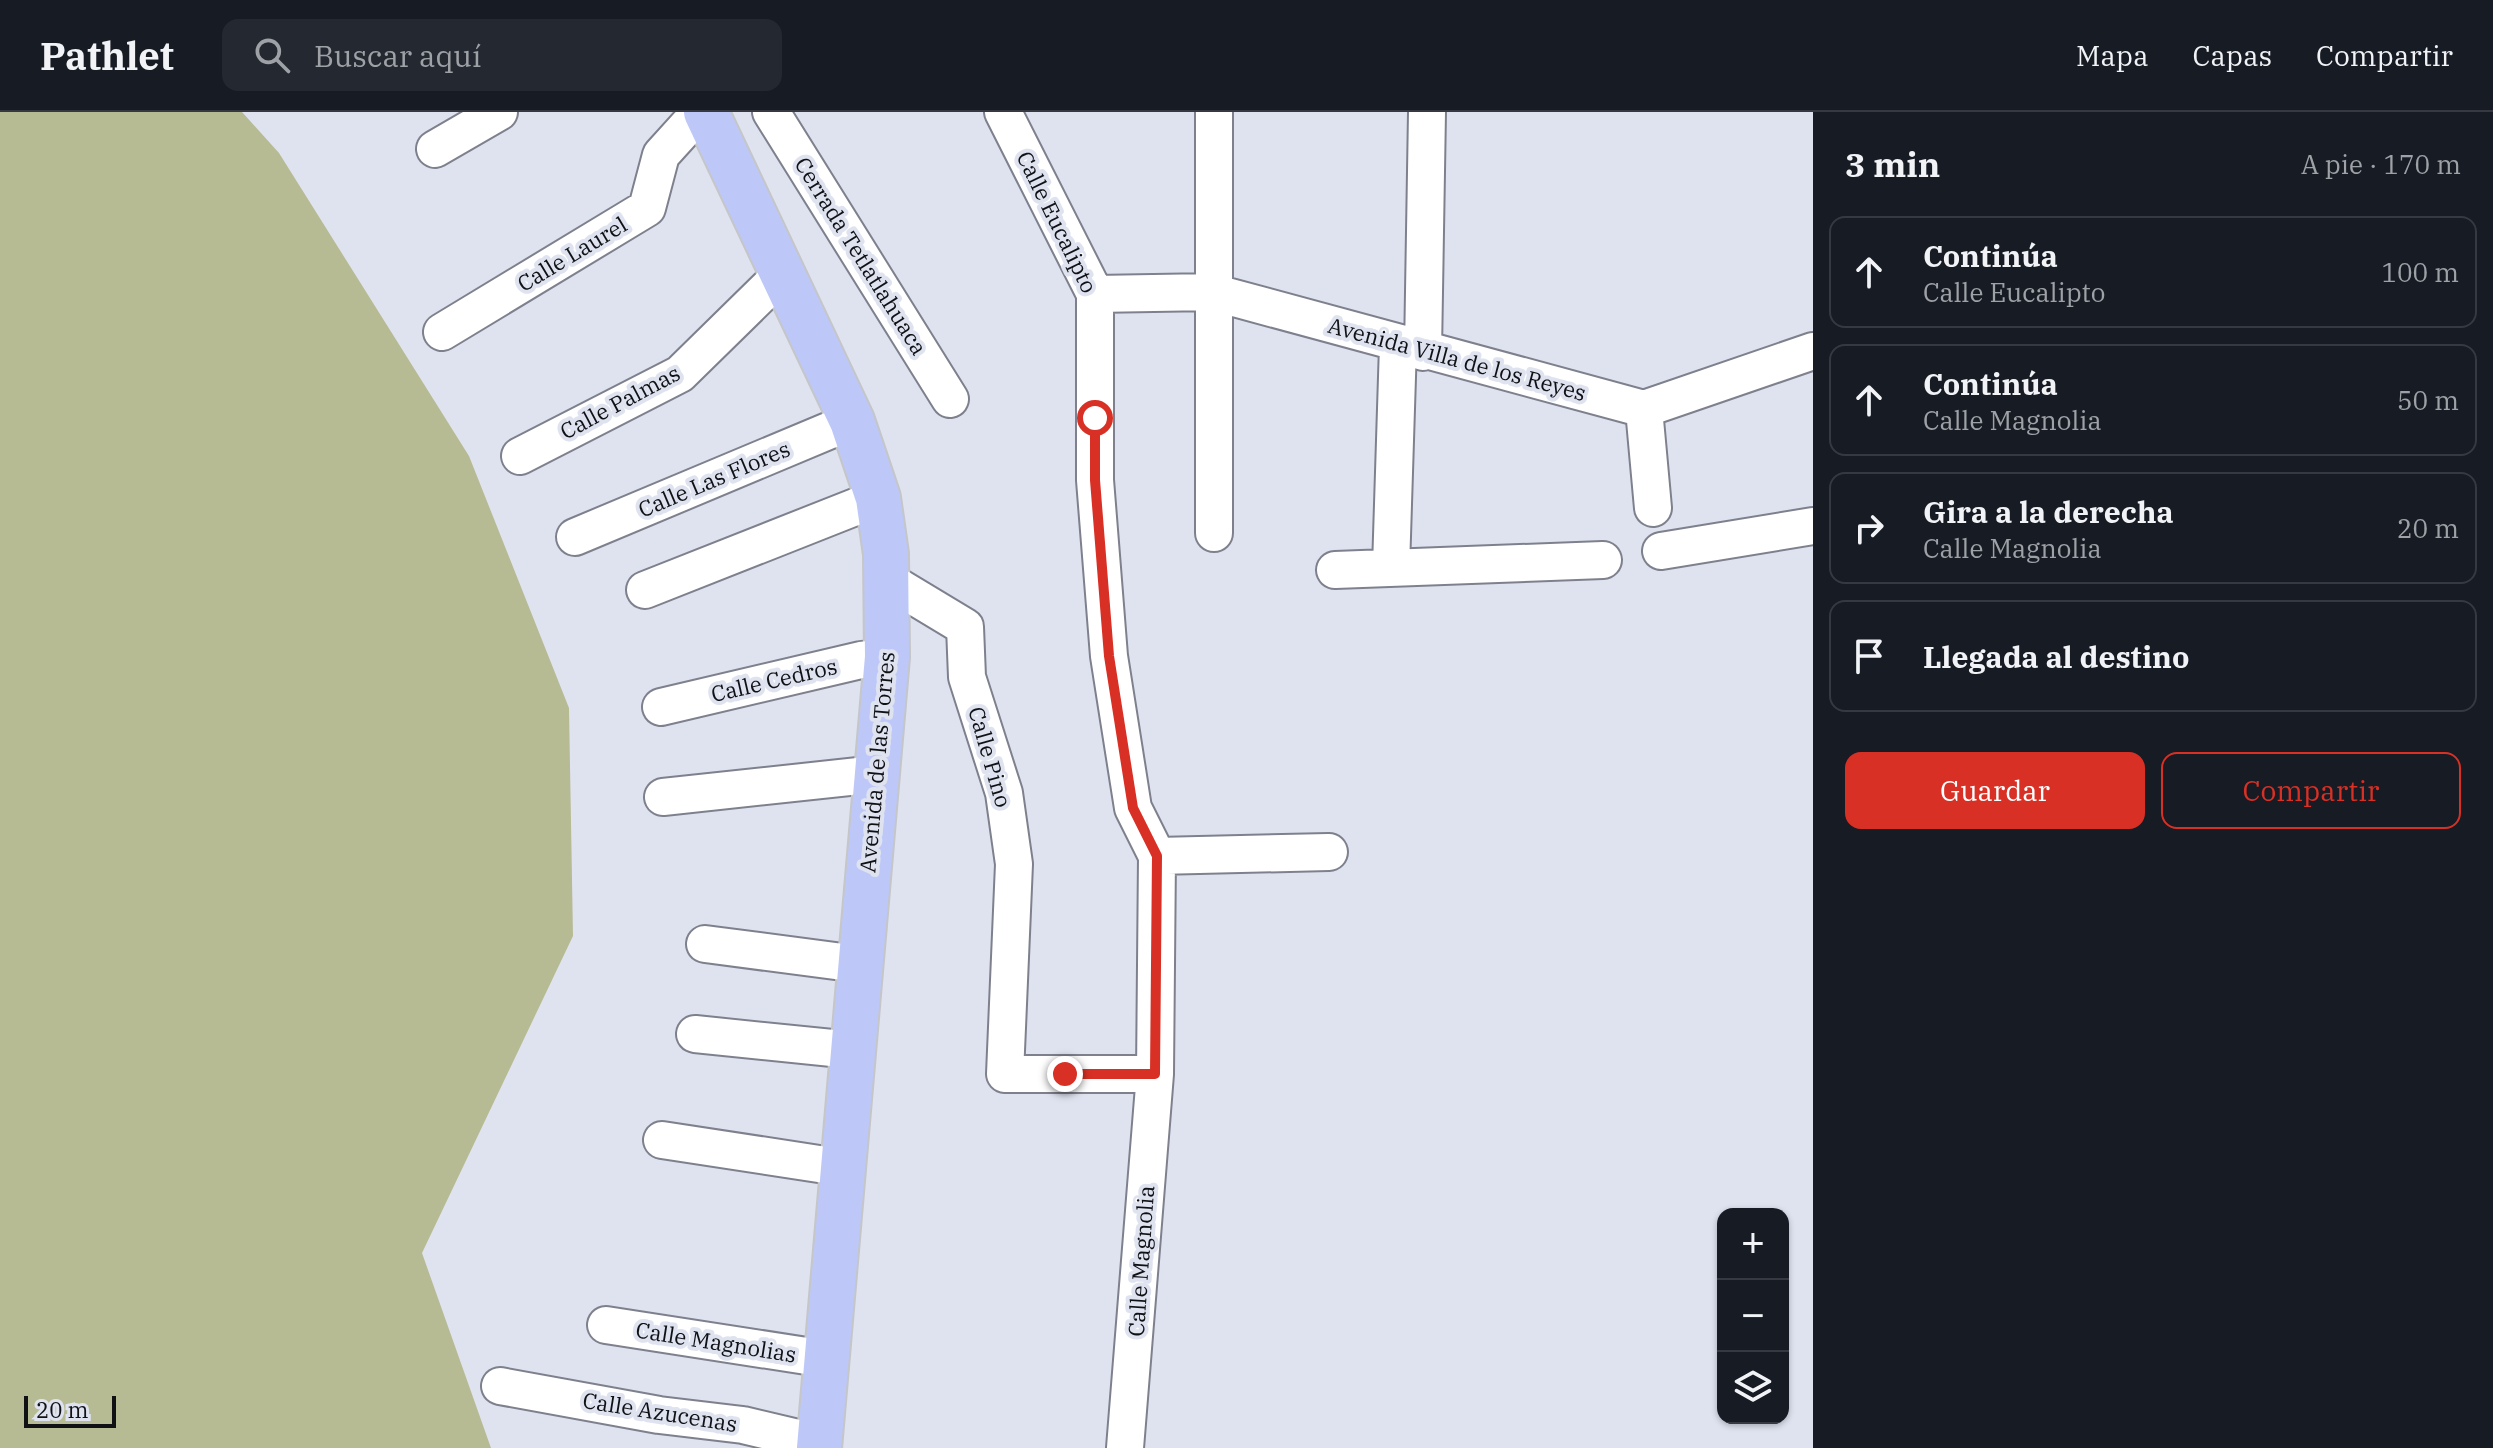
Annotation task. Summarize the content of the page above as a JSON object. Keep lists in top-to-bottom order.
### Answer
{
  "streets": {
    "main road": ["Avenida de las Torres"],
    "street": [
      "Calle Eucalipto",
      "Calle Laurel",
      "Cerrada Tetlatlahuaca",
      "Avenida Villa de los Reyes",
      "Calle Palmas",
      "Calle Las Flores",
      "Calle Cedros",
      "Calle Pino",
      "Calle Magnolia",
      "Calle Magnolias",
      "Calle Azucenas"
    ]
  },
  "crossings": [
    ["Calle Eucalipto", "Avenida Villa de los Reyes"],
    ["Calle Eucalipto", "Calle Magnolia"],
    ["Calle Palmas", "Avenida de las Torres"],
    ["Calle Las Flores", "Avenida de las Torres"],
    ["Calle Cedros", "Avenida de las Torres"],
    ["Calle Pino", "Avenida de las Torres"],
    ["Calle Pino", "Calle Magnolia"],
    ["Avenida de las Torres", "Calle Magnolias"],
    ["Avenida de las Torres", "Calle Azucenas"]
  ],
  "scale_bar": "20 m",
  "page": {
    "header": "Pathlet",
    "search": "Buscar aquí",
    "nav": ["Mapa", "Capas", "Compartir"],
    "heading": ["3 min", "A pie · 170 m"],
    "list": [
      ["Continúa", "Calle Eucalipto", "100 m"],
      ["Continúa", "Calle Magnolia", "50 m"],
      ["Gira a la derecha", "Calle Magnolia", "20 m"],
      "Llegada al destino"
    ],
    "buttons": ["Guardar", "Compartir"],
    "map_buttons": ["+", "−"],
    "scale": "20 m"
  }
}
